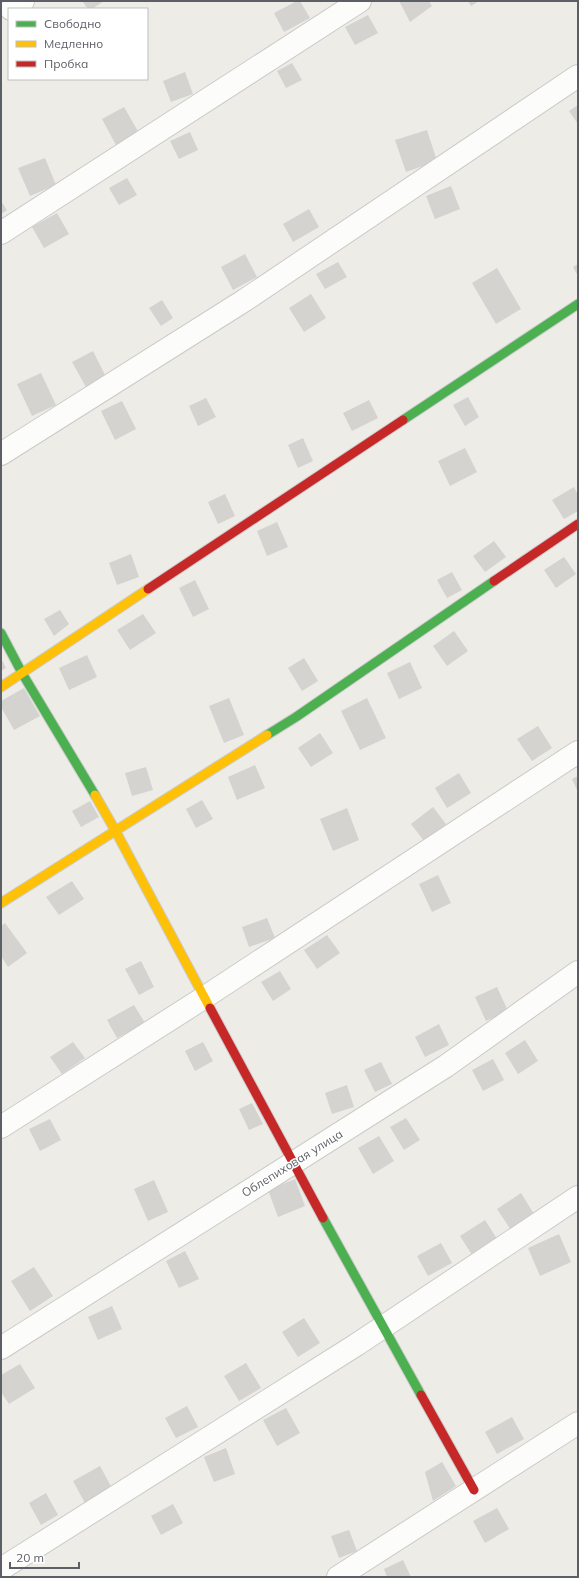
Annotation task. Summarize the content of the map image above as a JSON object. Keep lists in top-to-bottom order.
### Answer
{
  "streets": {
    "street": ["Облепиховая улица"]
  },
  "legend": ["Свободно", "Медленно", "Пробка"],
  "scale_bar": "20 m"
}
